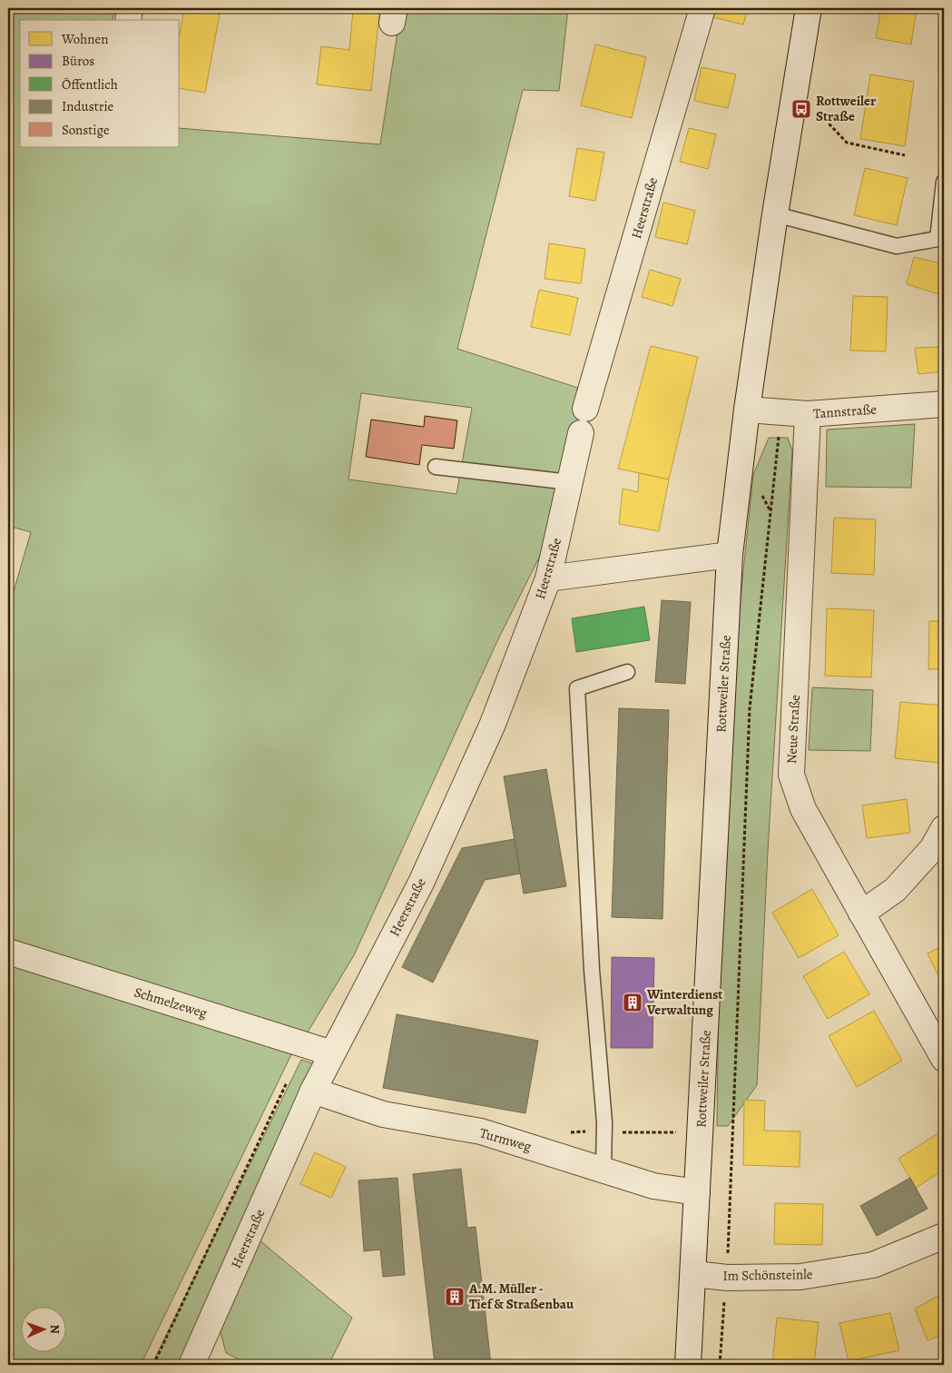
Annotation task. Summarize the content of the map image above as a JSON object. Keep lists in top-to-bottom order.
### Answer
{
  "streets": {
    "street": [
      "Heerstraße",
      "Tannstraße",
      "Rottweiler Straße",
      "Neue Straße",
      "Schmelzeweg",
      "Turmweg",
      "Im Schönsteinle"
    ]
  },
  "crossings": [
    ["Heerstraße", "Schmelzeweg"],
    ["Heerstraße", "Turmweg"],
    ["Tannstraße", "Rottweiler Straße"],
    ["Tannstraße", "Neue Straße"],
    ["Rottweiler Straße", "Turmweg"],
    ["Rottweiler Straße", "Im Schönsteinle"]
  ],
  "places": {
    "bus stop": ["Rottweiler Straße"],
    "building": ["Winterdienst Verwaltung", "A.M. Müller - Tief & Straßenbau"]
  },
  "legend": [
    "Wohnen",
    "Büros",
    "Öffentlich",
    "Industrie",
    "Sonstige"
  ],
  "north": "right"
}
